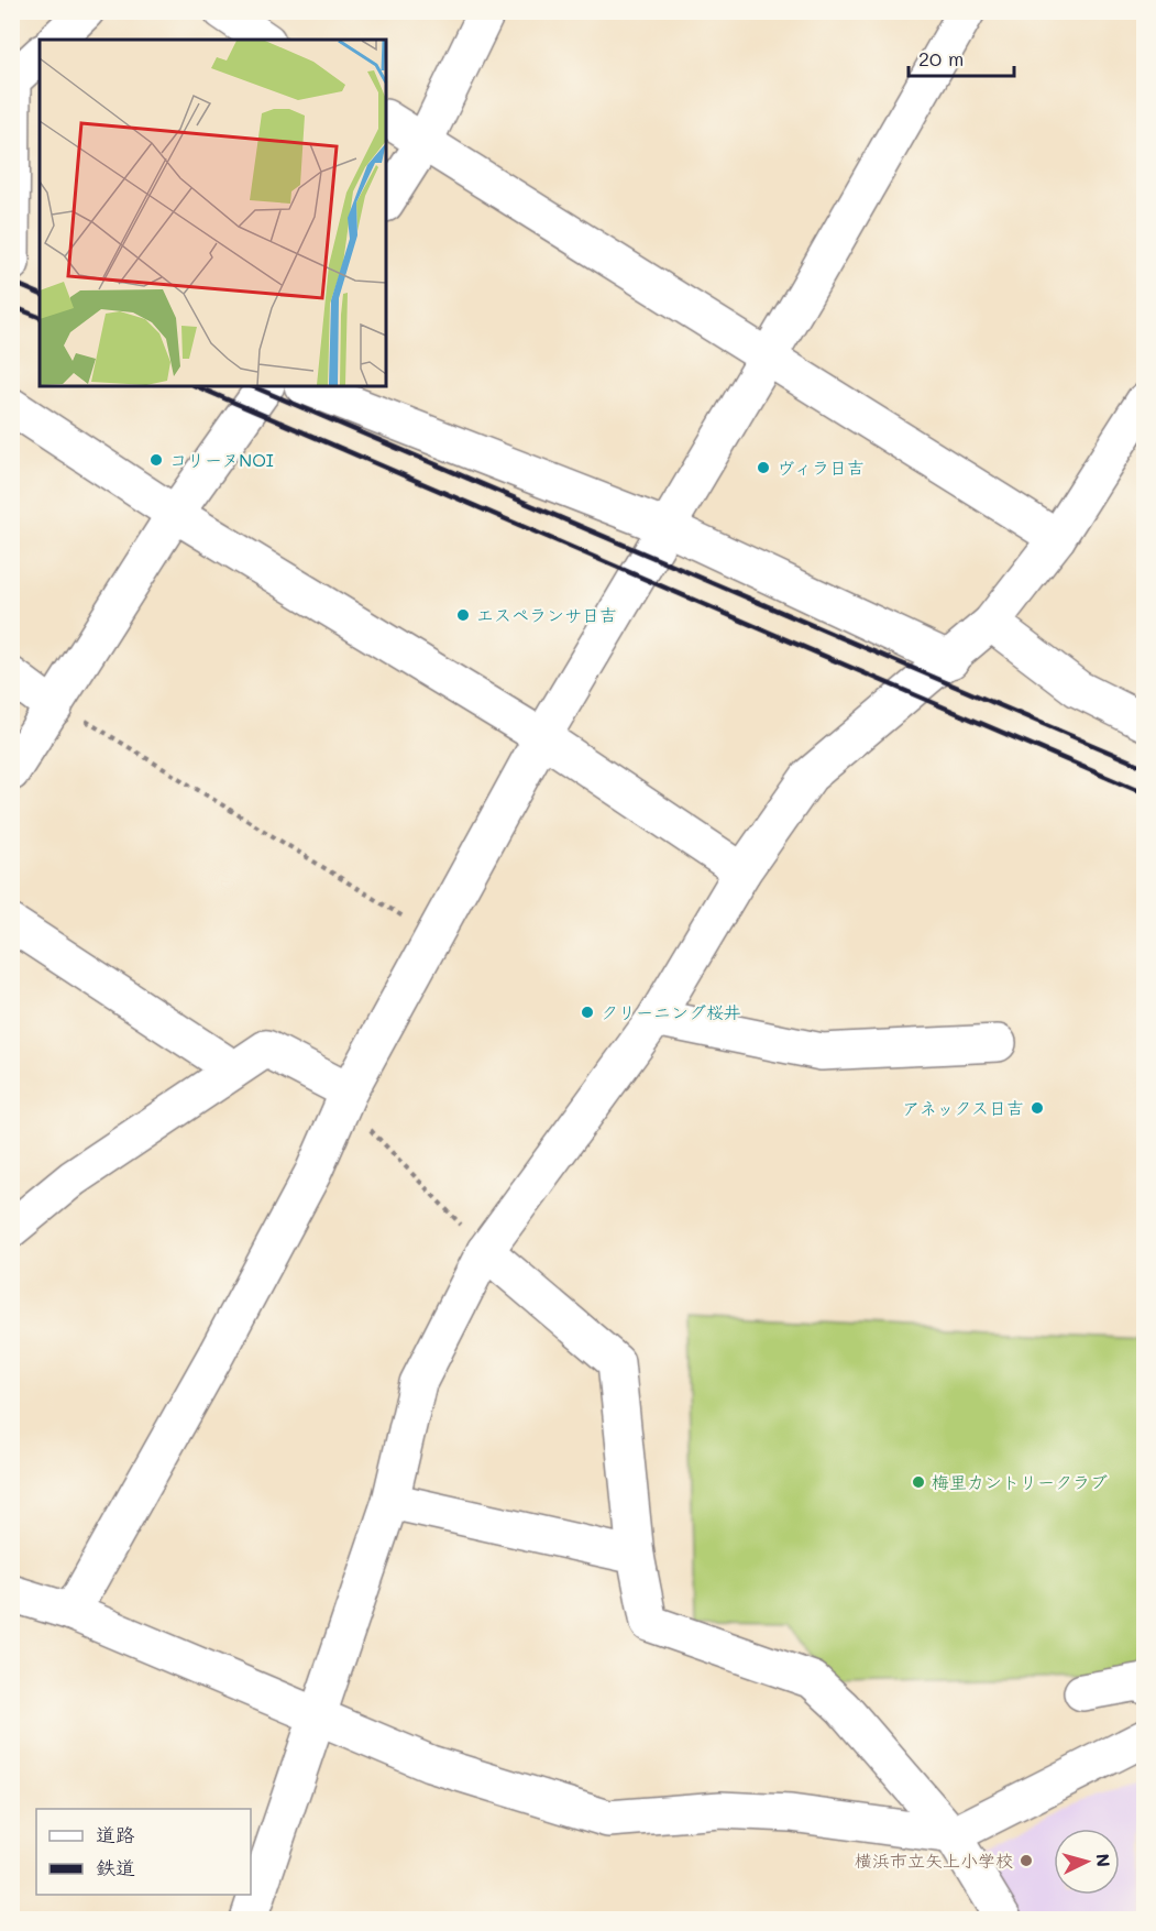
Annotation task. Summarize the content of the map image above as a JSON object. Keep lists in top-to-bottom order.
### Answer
{
  "places": [
    "コリーヌNOI",
    "ヴィラ日吉",
    "エスペランサ日吉",
    "クリーニング桜井",
    "アネックス日吉",
    "梅里カントリークラブ",
    "横浜市立矢上小学校"
  ],
  "legend": ["道路", "鉄道"],
  "scale_bar": "20 m",
  "north": "right"
}
